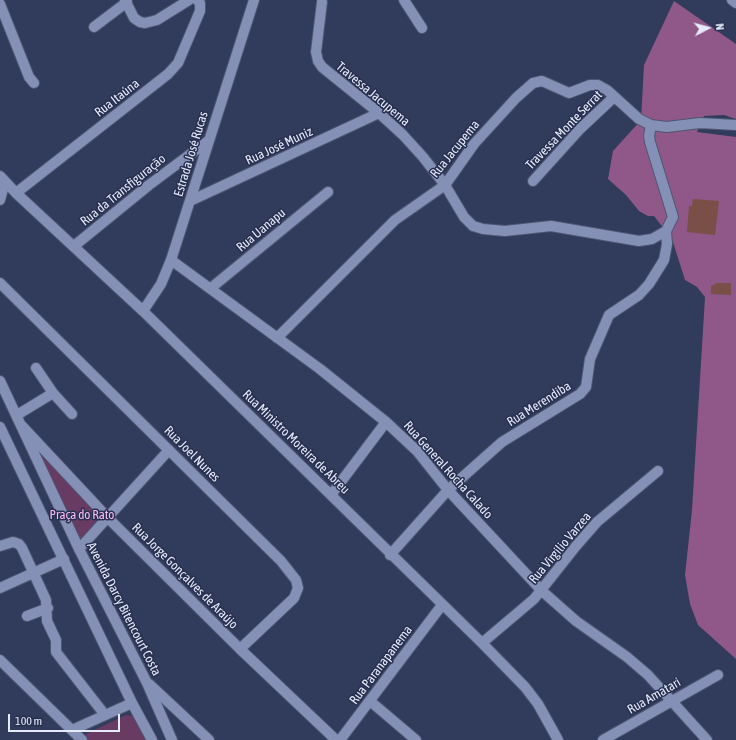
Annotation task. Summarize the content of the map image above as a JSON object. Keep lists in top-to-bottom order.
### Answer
{
  "streets": {
    "street": [
      "Travessa Jacupema",
      "Rua Itaúna",
      "Travessa Monte Serrat",
      "Rua José Muniz",
      "Rua Jacupema",
      "Estrada José Rucas",
      "Rua da Transfiguração",
      "Rua Uanapu",
      "Rua Merendiba",
      "Rua Ministro Moreira de Abreu",
      "Rua Joel Nunes",
      "Rua General Rocha Calado",
      "Rua Virgilio Varzea",
      "Rua Jorge Gonçalves de Araújo",
      "Avenida Darcy Bitencourt Costa",
      "Rua Paranapanema",
      "Rua Amatari"
    ]
  },
  "crossings": [
    ["Travessa Jacupema", "Rua José Muniz"],
    ["Travessa Jacupema", "Rua Jacupema"],
    ["Travessa Jacupema", "Rua Merendiba"],
    ["Rua Itaúna", "Rua Ministro Moreira de Abreu"],
    ["Travessa Monte Serrat", "Rua Jacupema"],
    ["Rua José Muniz", "Estrada José Rucas"],
    ["Rua Jacupema", "Rua General Rocha Calado"],
    ["Estrada José Rucas", "Rua da Transfiguração"],
    ["Estrada José Rucas", "Rua Ministro Moreira de Abreu"],
    ["Estrada José Rucas", "Rua General Rocha Calado"],
    ["Rua da Transfiguração", "Rua Ministro Moreira de Abreu"],
    ["Rua Uanapu", "Rua General Rocha Calado"],
    ["Rua Merendiba", "Rua Ministro Moreira de Abreu"],
    ["Rua Merendiba", "Rua General Rocha Calado"],
    ["Rua Ministro Moreira de Abreu", "Rua Virgilio Varzea"],
    ["Rua Ministro Moreira de Abreu", "Rua Paranapanema"],
    ["Rua Joel Nunes", "Rua Jorge Gonçalves de Araújo"],
    ["Rua General Rocha Calado", "Rua Virgilio Varzea"],
    ["Rua General Rocha Calado", "Rua Amatari"],
    ["Rua Jorge Gonçalves de Araújo", "Avenida Darcy Bitencourt Costa"]
  ],
  "parks": ["Praça do Rato"],
  "scale_bar": "100 m",
  "north": "right"
}
